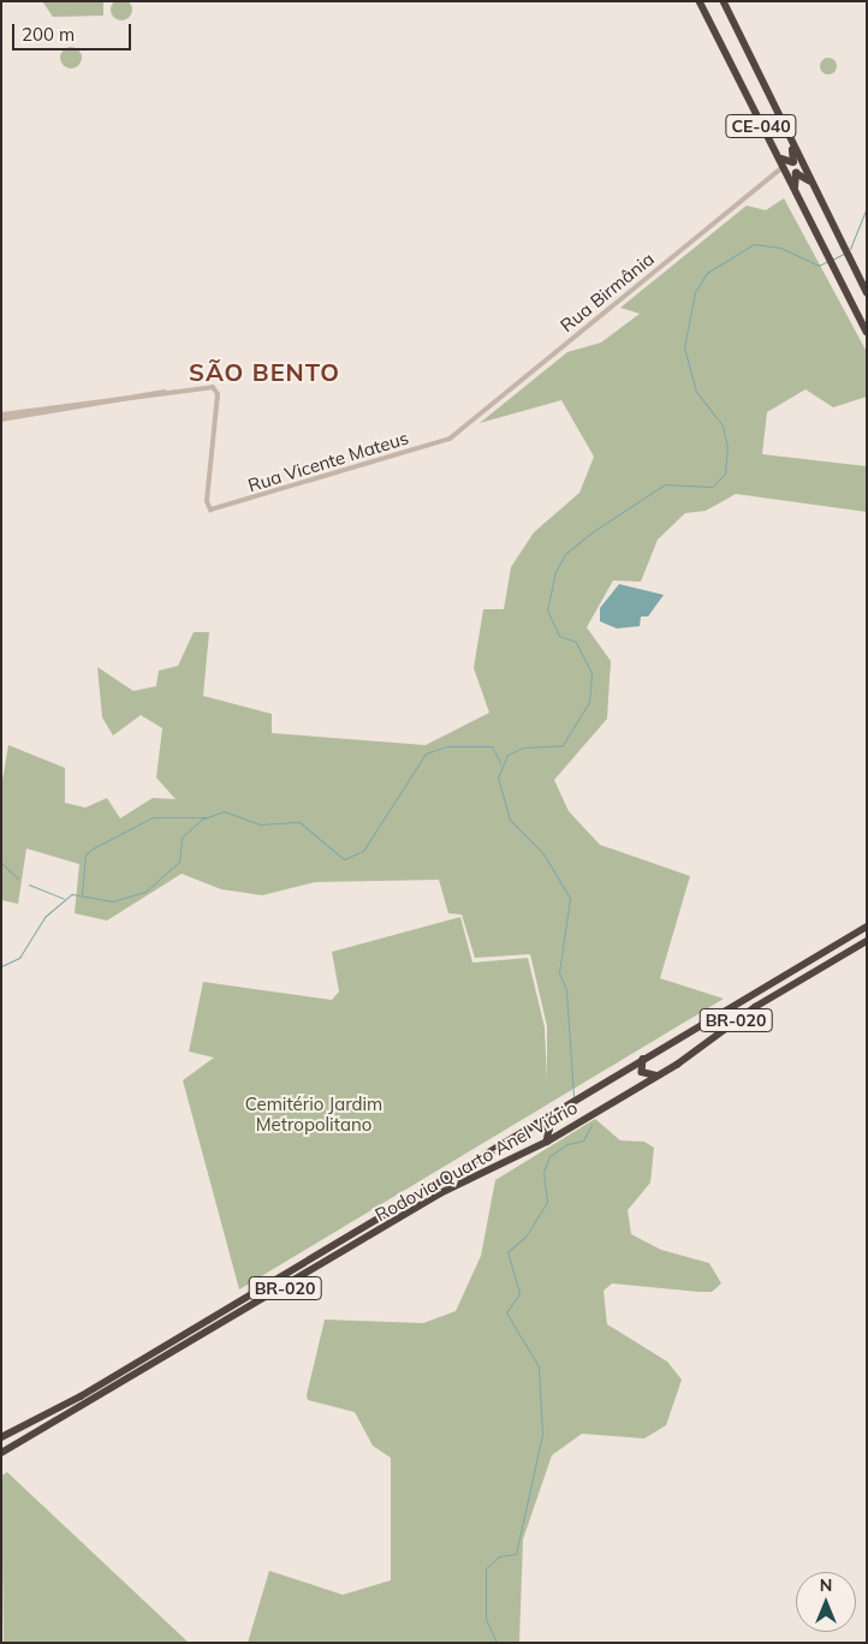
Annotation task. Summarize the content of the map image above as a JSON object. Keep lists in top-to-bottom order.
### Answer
{
  "streets": {
    "highway": ["CE-040", "BR-020", "Rodovia Quarto Anel Viário"],
    "street": ["Rua Birmânia", "Rua Vicente Mateus"]
  },
  "crossings": [
    ["CE-040", "Rua Birmânia"],
    ["Rua Birmânia", "Rua Vicente Mateus"]
  ],
  "districts": ["SÃO BENTO"],
  "parks": ["Cemitério Jardim Metropolitano"],
  "scale_bar": "200 m",
  "north": "top"
}
